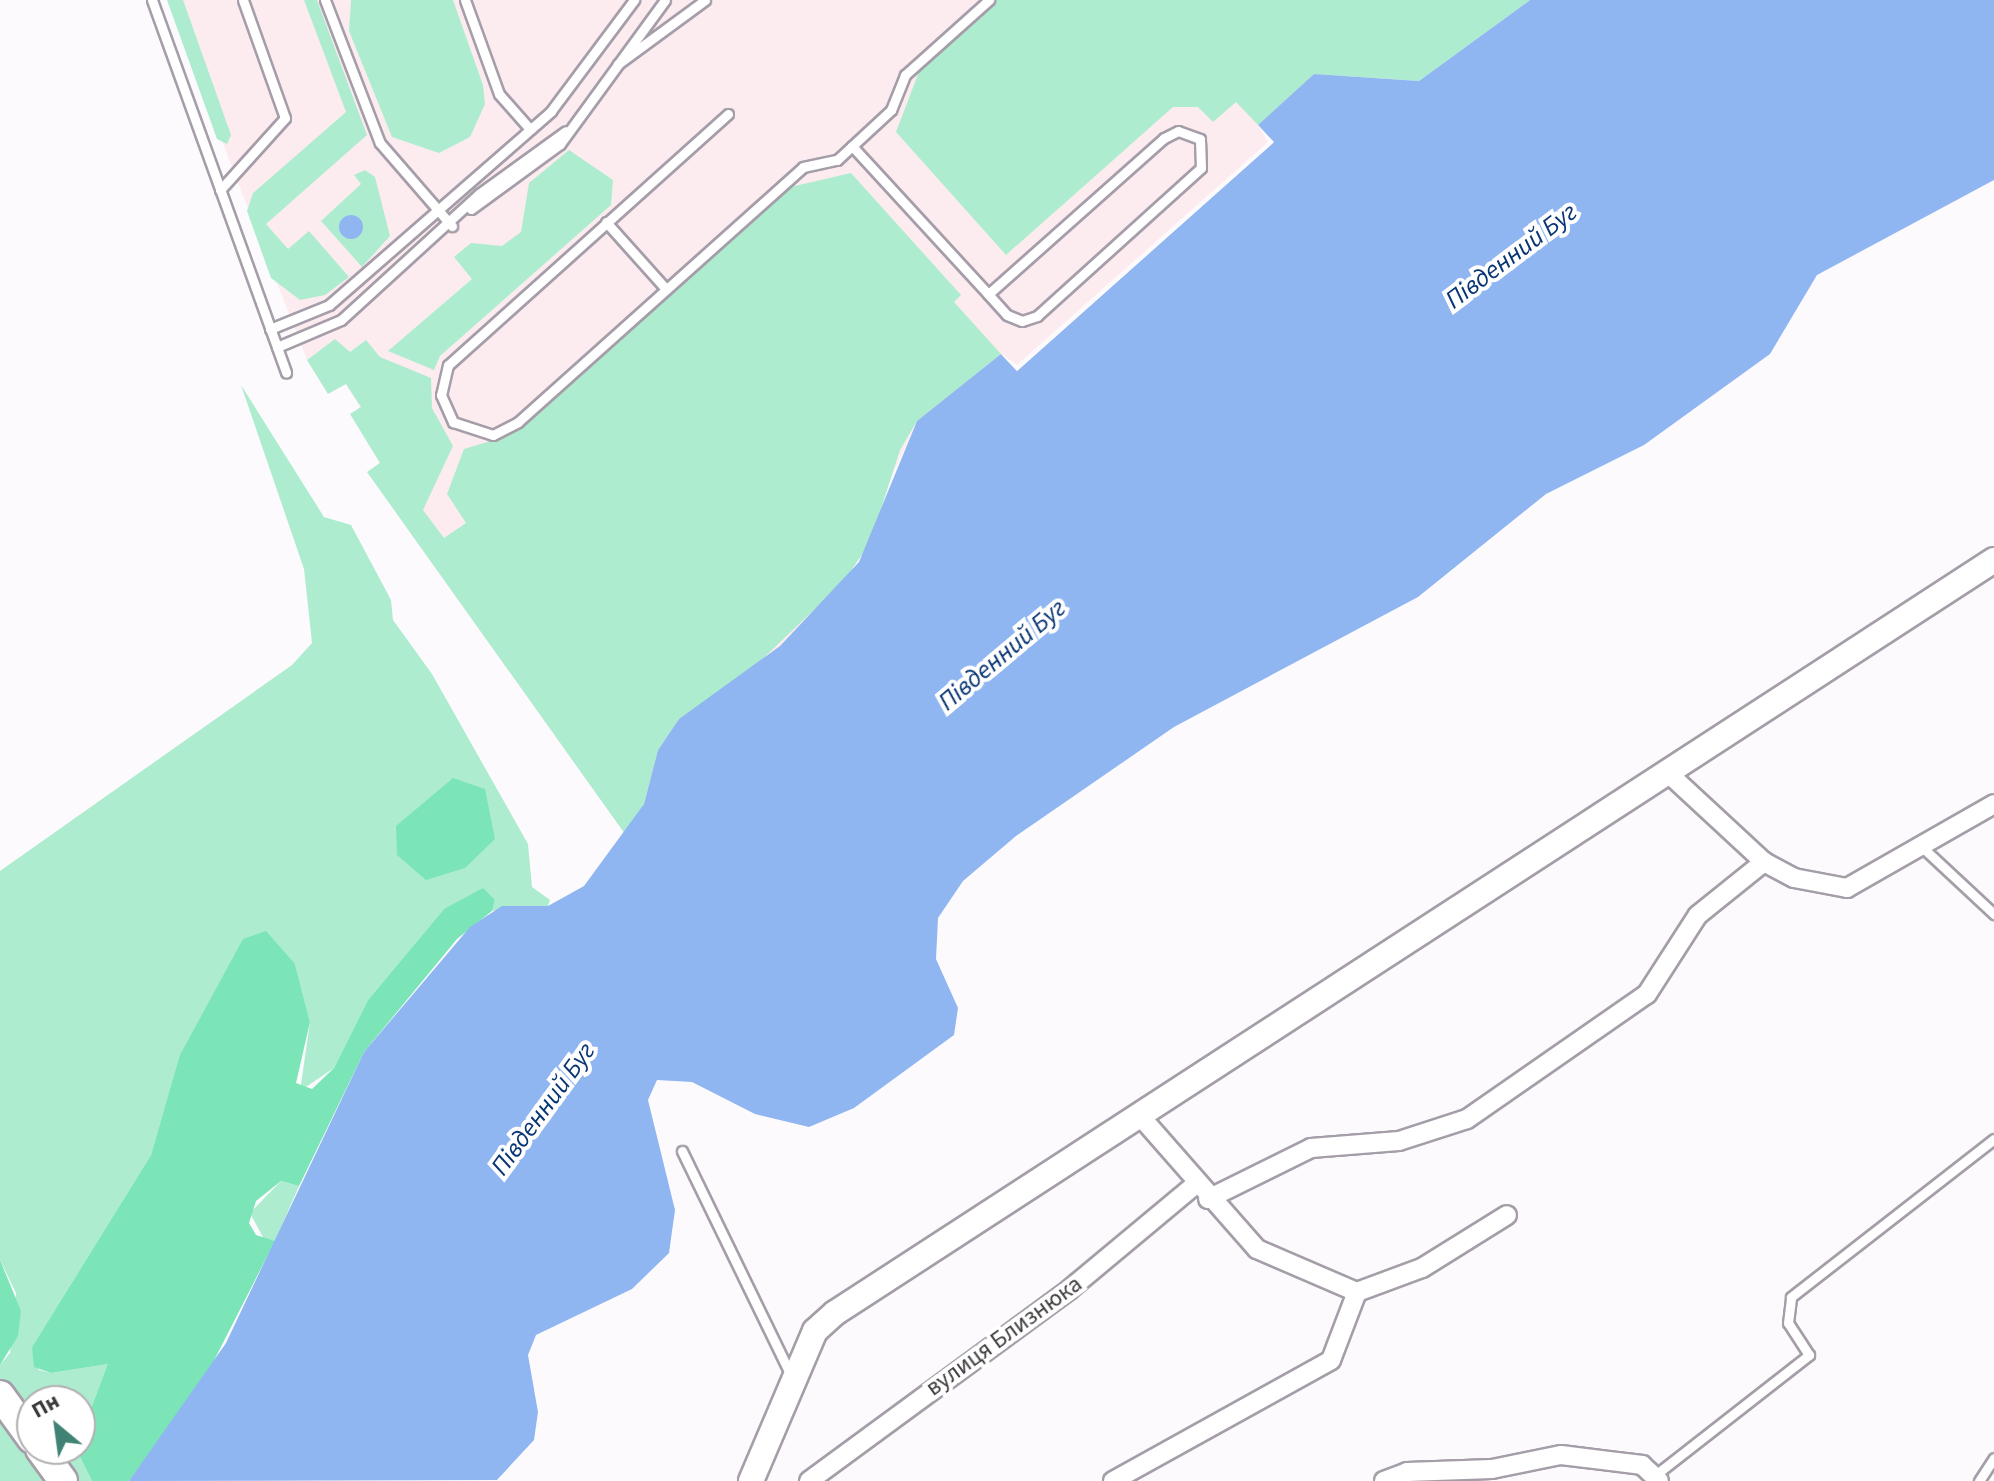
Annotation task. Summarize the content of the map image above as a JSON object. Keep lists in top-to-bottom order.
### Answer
{
  "streets": {
    "street": ["вулиця Близнюка"]
  },
  "water": ["Південний Буг"],
  "north": "top left"
}
